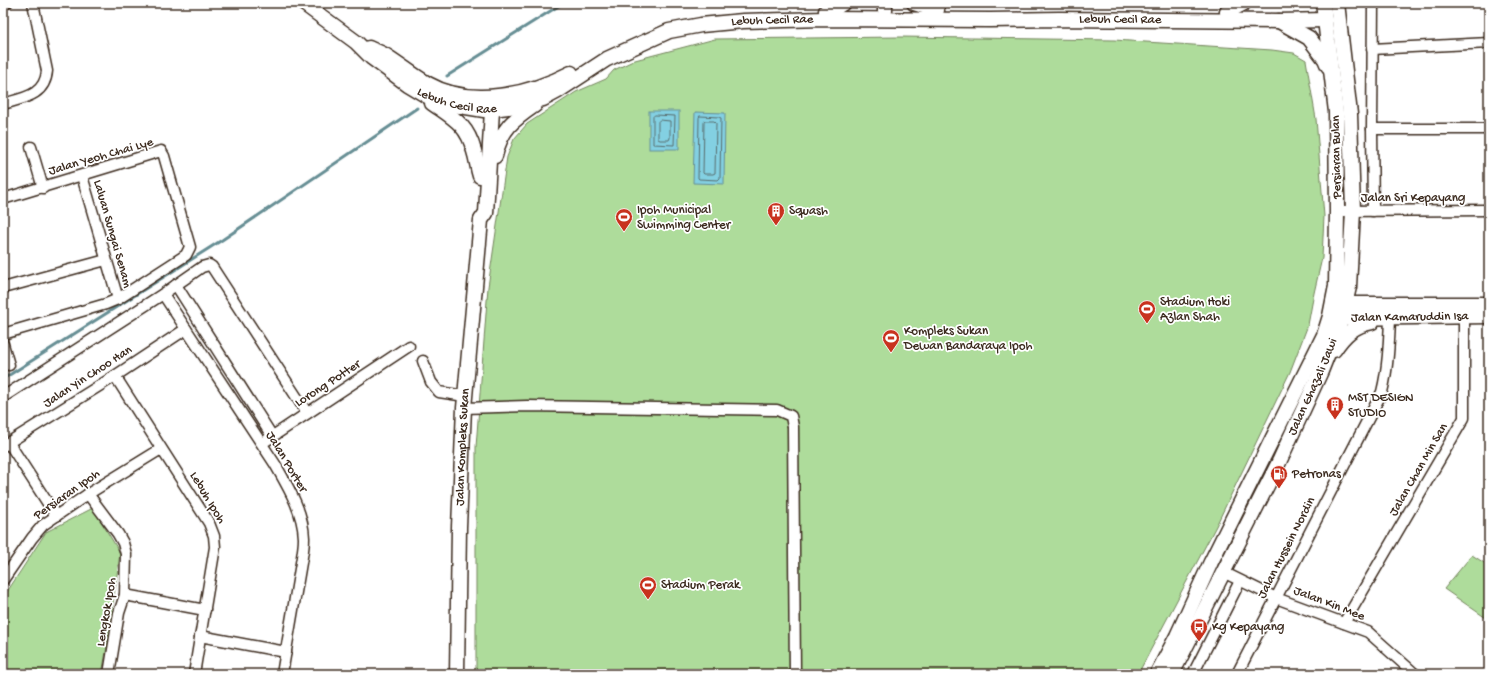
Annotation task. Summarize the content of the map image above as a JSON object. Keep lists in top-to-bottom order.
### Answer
{
  "streets": {
    "street": [
      "Lebuh Cecil Rae",
      "Jalan Yeoh Chai Lye",
      "Persiaran Bulan",
      "Jalan Sri Kepayang",
      "Laluan Sungai Senam",
      "Jalan Kamaruddin Isa",
      "Jalan Yin Choo Han",
      "Lorong Potter",
      "Jalan Ghazali Jawi",
      "Jalan Kompleks Sukan",
      "Jalan Porter",
      "Jalan Chan Min San",
      "Persiaran Ipoh",
      "Lebuh Ipoh",
      "Jalan Hussein Nordin",
      "Jalan Kin Mee",
      "Lengkok Ipoh"
    ]
  },
  "crossings": [
    ["Lebuh Cecil Rae", "Persiaran Bulan"],
    ["Lebuh Cecil Rae", "Jalan Kompleks Sukan"],
    ["Jalan Yeoh Chai Lye", "Laluan Sungai Senam"],
    ["Persiaran Bulan", "Jalan Sri Kepayang"],
    ["Persiaran Bulan", "Jalan Kamaruddin Isa"],
    ["Persiaran Bulan", "Jalan Ghazali Jawi"],
    ["Jalan Sri Kepayang", "Jalan Ghazali Jawi"],
    ["Jalan Kamaruddin Isa", "Jalan Ghazali Jawi"],
    ["Jalan Kamaruddin Isa", "Jalan Chan Min San"],
    ["Jalan Yin Choo Han", "Jalan Porter"],
    ["Jalan Yin Choo Han", "Lebuh Ipoh"],
    ["Lorong Potter", "Jalan Porter"],
    ["Jalan Ghazali Jawi", "Jalan Kin Mee"],
    ["Jalan Chan Min San", "Jalan Kin Mee"],
    ["Persiaran Ipoh", "Lebuh Ipoh"],
    ["Persiaran Ipoh", "Lengkok Ipoh"],
    ["Jalan Hussein Nordin", "Jalan Kin Mee"]
  ],
  "places": {
    "building": ["Squash", "MST DESIGN STUDIO"],
    "sports": [
      "Ipoh Municipal Swimming Center",
      "Stadium Hoki Azlan Shah",
      "Kompleks Sukan Dewan Bandaraya Ipoh",
      "Stadium Perak"
    ],
    "fuel station": ["Petronas"],
    "bus stop": ["Kg Kepayang"]
  }
}
